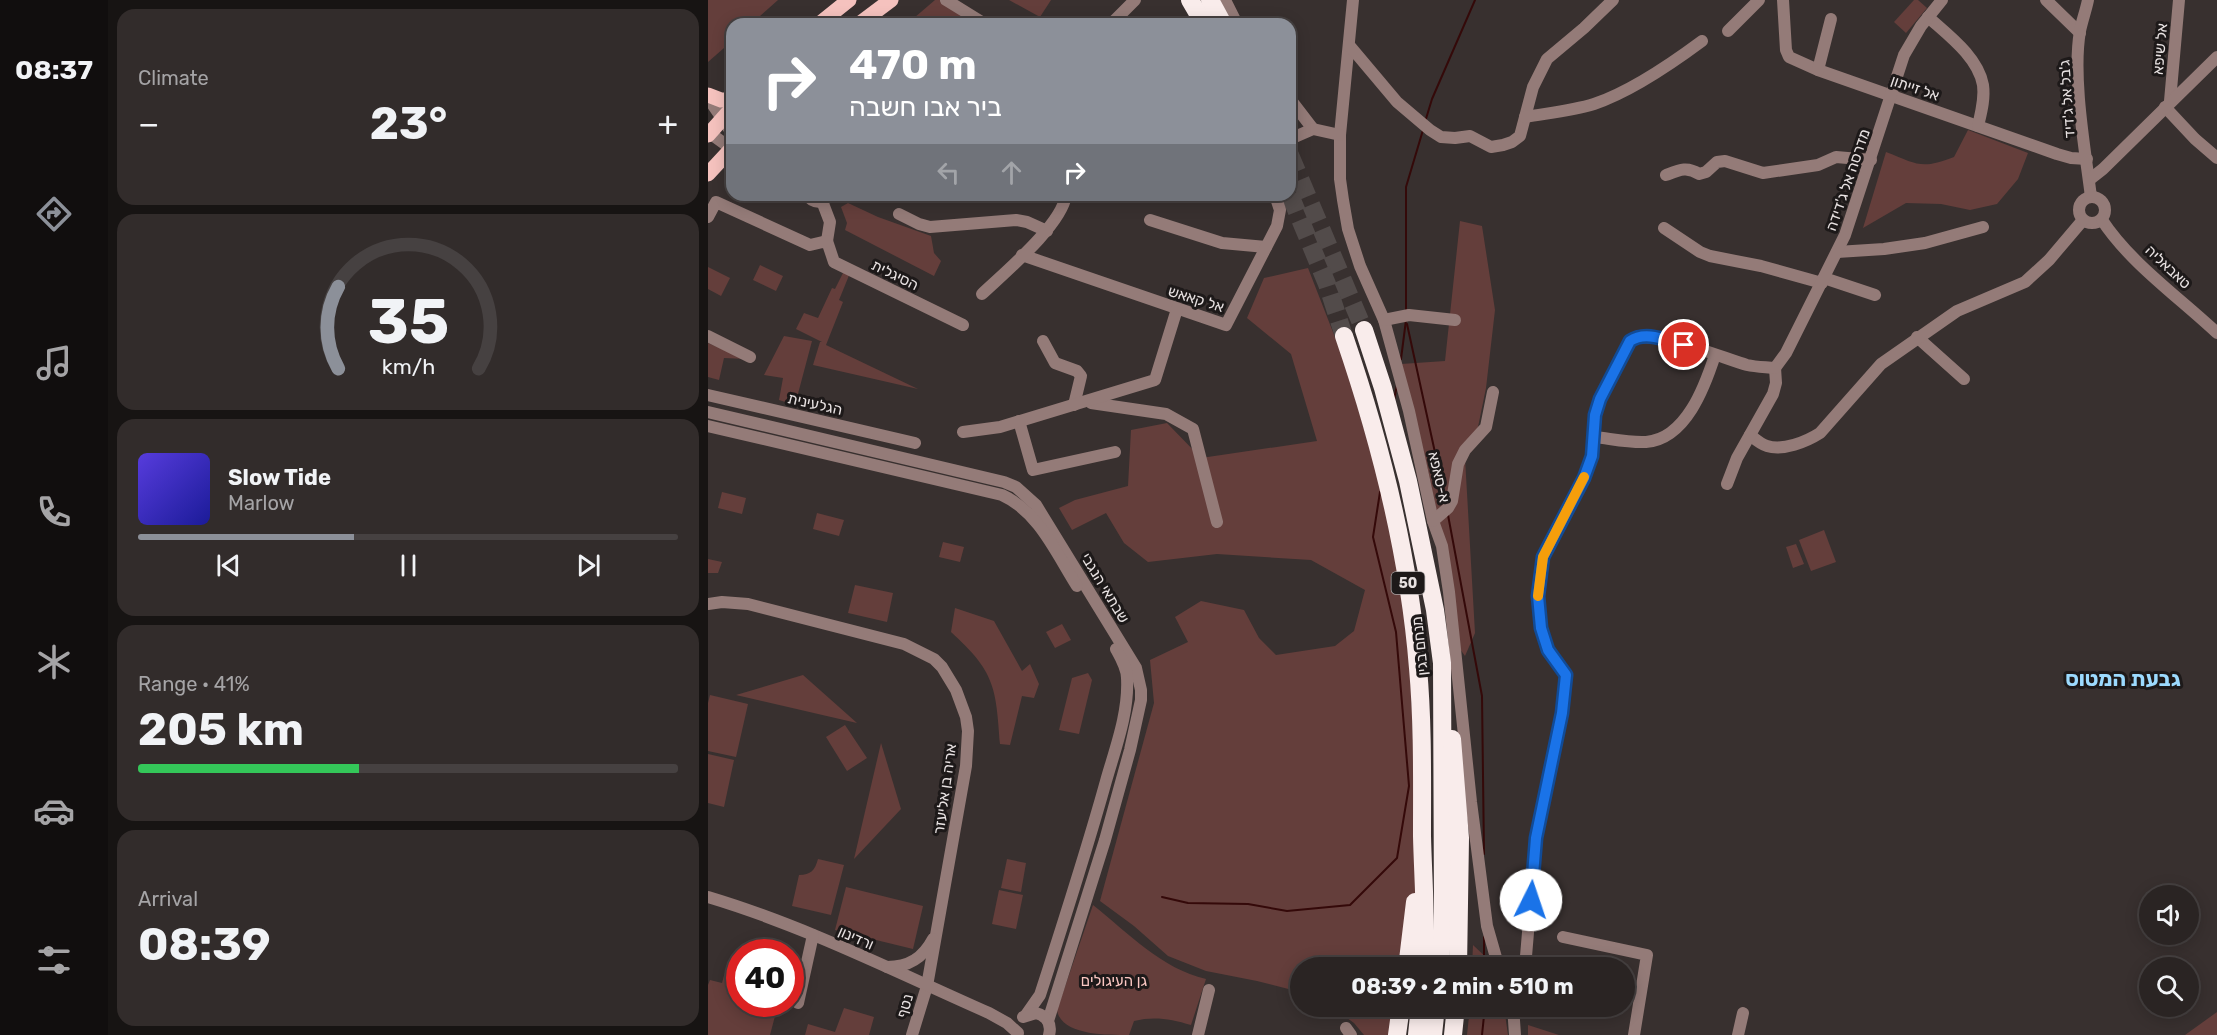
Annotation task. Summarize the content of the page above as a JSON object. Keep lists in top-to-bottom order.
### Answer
{
  "streets": {
    "highway": ["50", "מנחם בגין"],
    "street": [
      "אל שיפא",
      "אל זייתון",
      "ג'בל אל ג'דיד",
      "מדרסה אל ג'דידה",
      "טאבאליה",
      "הסיגלית",
      "אל קאאש",
      "הגלעינית",
      "א-סאפא",
      "שבתאי הנגבי",
      "אריה בן אליעזר",
      "ורדינון",
      "נטף"
    ]
  },
  "crossings": [
    ["אל זייתון", "ג'בל אל ג'דיד"],
    ["אל זייתון", "מדרסה אל ג'דידה"],
    ["ג'בל אל ג'דיד", "טאבאליה"],
    ["שבתאי הנגבי", "ורדינון"],
    ["אריה בן אליעזר", "ורדינון"],
    ["אריה בן אליעזר", "נטף"],
    ["ורדינון", "נטף"]
  ],
  "districts": ["גבעת המטוס"],
  "parks": ["גן העיגולים"],
  "page": {
    "tabs": "08:37",
    "tile": [
      "Climate",
      ["Range · 41%", "205 km"],
      ["Arrival", "08:39"]
    ],
    "turn": ["470 m", "ביר אבו חשבה"],
    "heat": ["−", "23°", "+"],
    "song": ["Slow Tide", "Marlow"],
    "limit": "40",
    "trip": "08:39 · 2 min · 510 m",
    "gauge": ["35", "km/h"]
  }
}
